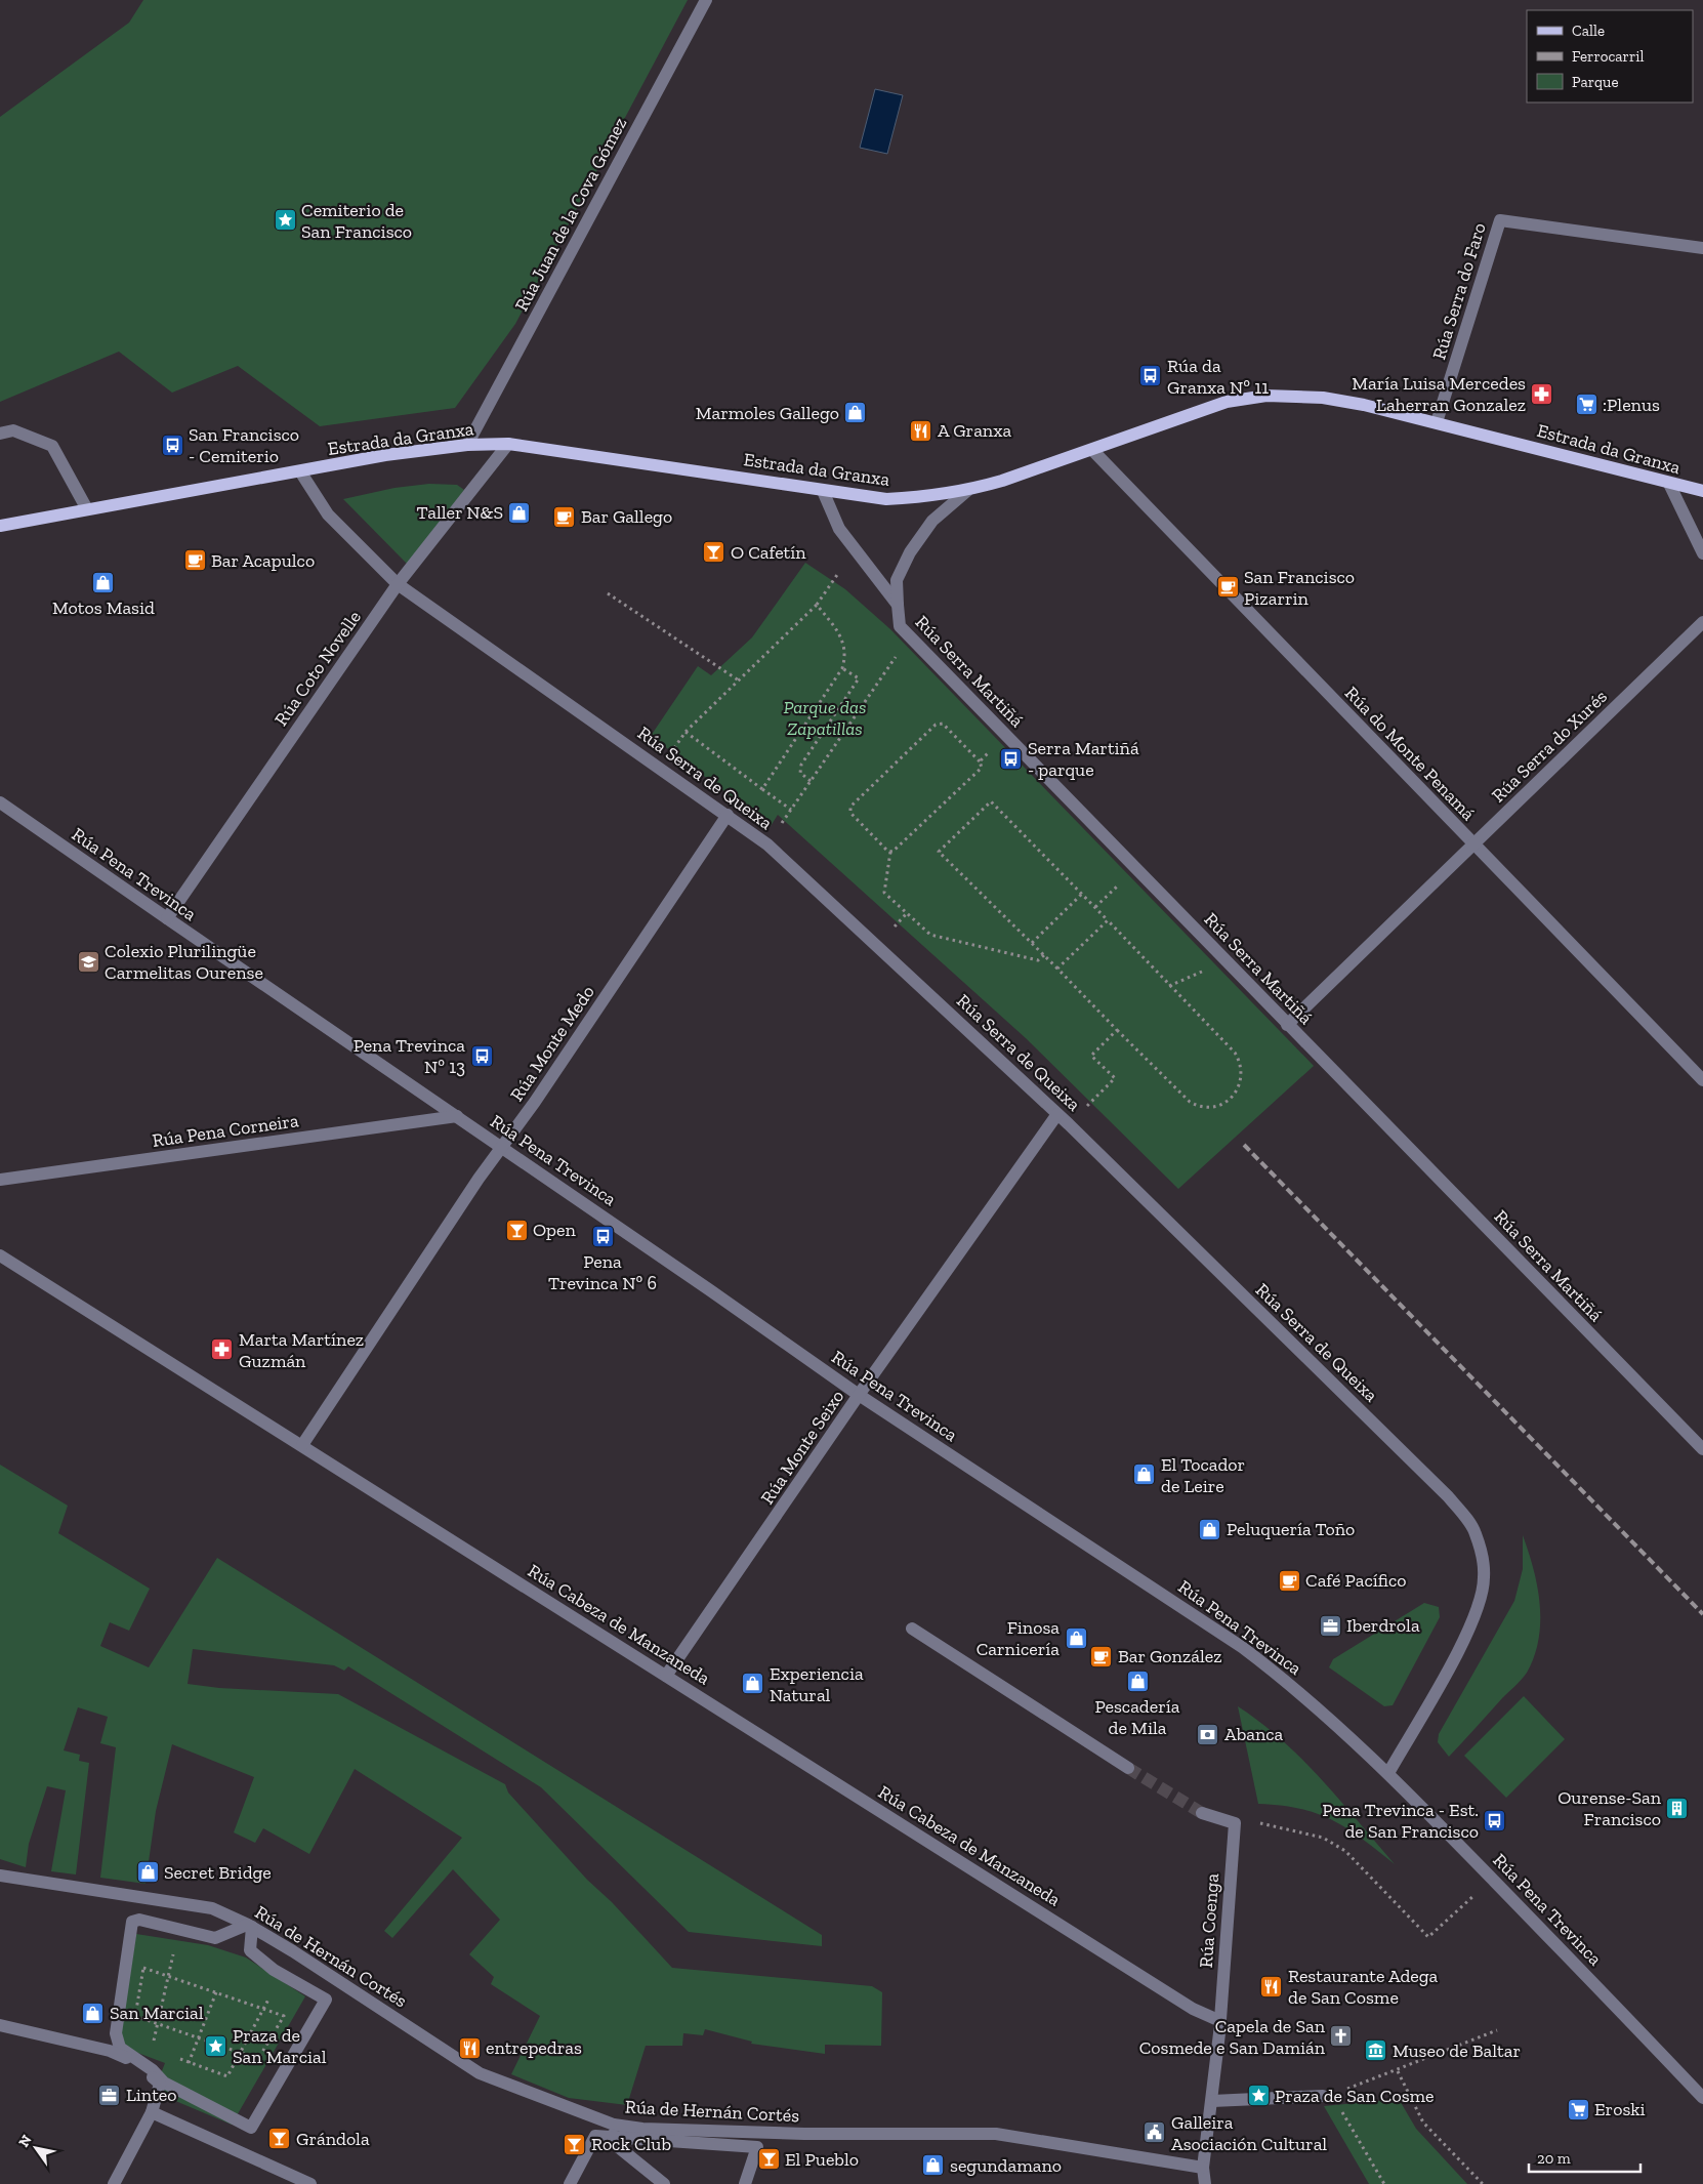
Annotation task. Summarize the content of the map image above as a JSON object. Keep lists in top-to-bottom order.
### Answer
{
  "streets": {
    "main road": ["Estrada da Granxa"],
    "street": [
      "Rúa Juan de la Cova Gómez",
      "Rúa Serra do Faro",
      "Rúa Coto Novelle",
      "Rúa Serra Martiñá",
      "Rúa Serra do Xurés",
      "Rúa do Monte Penamá",
      "Rúa Serra de Queixa",
      "Rúa Pena Trevinca",
      "Rúa Monte Medo",
      "Rúa Pena Corneira",
      "Rúa Monte Seixo",
      "Rúa Cabeza de Manzaneda",
      "Rúa Coenga",
      "Rúa de Hernán Cortés"
    ]
  },
  "crossings": [
    ["Rúa Juan de la Cova Gómez", "Estrada da Granxa"],
    ["Rúa Serra do Faro", "Estrada da Granxa"],
    ["Estrada da Granxa", "Rúa Coto Novelle"],
    ["Estrada da Granxa", "Rúa Serra Martiñá"],
    ["Estrada da Granxa", "Rúa do Monte Penamá"],
    ["Estrada da Granxa", "Rúa Serra de Queixa"],
    ["Rúa Coto Novelle", "Rúa Serra de Queixa"],
    ["Rúa Coto Novelle", "Rúa Pena Trevinca"],
    ["Rúa Serra Martiñá", "Rúa Serra do Xurés"],
    ["Rúa Serra do Xurés", "Rúa do Monte Penamá"],
    ["Rúa Serra de Queixa", "Rúa Pena Trevinca"],
    ["Rúa Serra de Queixa", "Rúa Monte Medo"],
    ["Rúa Serra de Queixa", "Rúa Monte Seixo"],
    ["Rúa Pena Trevinca", "Rúa Monte Medo"],
    ["Rúa Pena Trevinca", "Rúa Pena Corneira"],
    ["Rúa Pena Trevinca", "Rúa Monte Seixo"],
    ["Rúa Monte Medo", "Rúa Cabeza de Manzaneda"],
    ["Rúa Monte Seixo", "Rúa Cabeza de Manzaneda"],
    ["Rúa Cabeza de Manzaneda", "Rúa Coenga"]
  ],
  "parks": ["Parque das Zapatillas"],
  "places": {
    "place": ["Cemiterio de San Francisco", "Praza de San Marcial", "Praza de San Cosme"],
    "bus stop": [
      "Rúa da Granxa Nº 11",
      "San Francisco - Cemiterio",
      "Serra Martiñá - parque",
      "Pena Trevinca Nº 13",
      "Pena Trevinca Nº 6",
      "Pena Trevinca - Est. de San Francisco"
    ],
    "pharmacy": ["María Luisa Mercedes Laherran Gonzalez", "Marta Martínez Guzmán"],
    "supermarket": [":Plenus", "Eroski"],
    "shop": [
      "Marmoles Gallego",
      "Taller N&S",
      "Motos Masid",
      "El Tocador de Leire",
      "Peluquería Toño",
      "Finosa Carnicería",
      "Pescadería de Mila",
      "Experiencia Natural",
      "Secret Bridge",
      "San Marcial",
      "segundamano"
    ],
    "restaurant": ["A Granxa", "Restaurante Adega de San Cosme", "entrepedras"],
    "cafe": [
      "Bar Gallego",
      "Bar Acapulco",
      "San Francisco Pizarrin",
      "Café Pacífico",
      "Bar González"
    ],
    "bar": [
      "O Cafetín",
      "Open",
      "Grándola",
      "Rock Club",
      "El Pueblo"
    ],
    "school or university": ["Colexio Plurilingüe Carmelitas Ourense"],
    "office": ["Iberdrola", "Linteo"],
    "bank": ["Abanca"],
    "building": ["Ourense-San Francisco"],
    "church": ["Capela de San Cosmede e San Damián"],
    "museum": ["Museo de Baltar"],
    "public building": ["Galleira Asociación Cultural"]
  },
  "legend": ["Calle", "Ferrocarril", "Parque"],
  "scale_bar": "20 m",
  "north": "top left"
}
